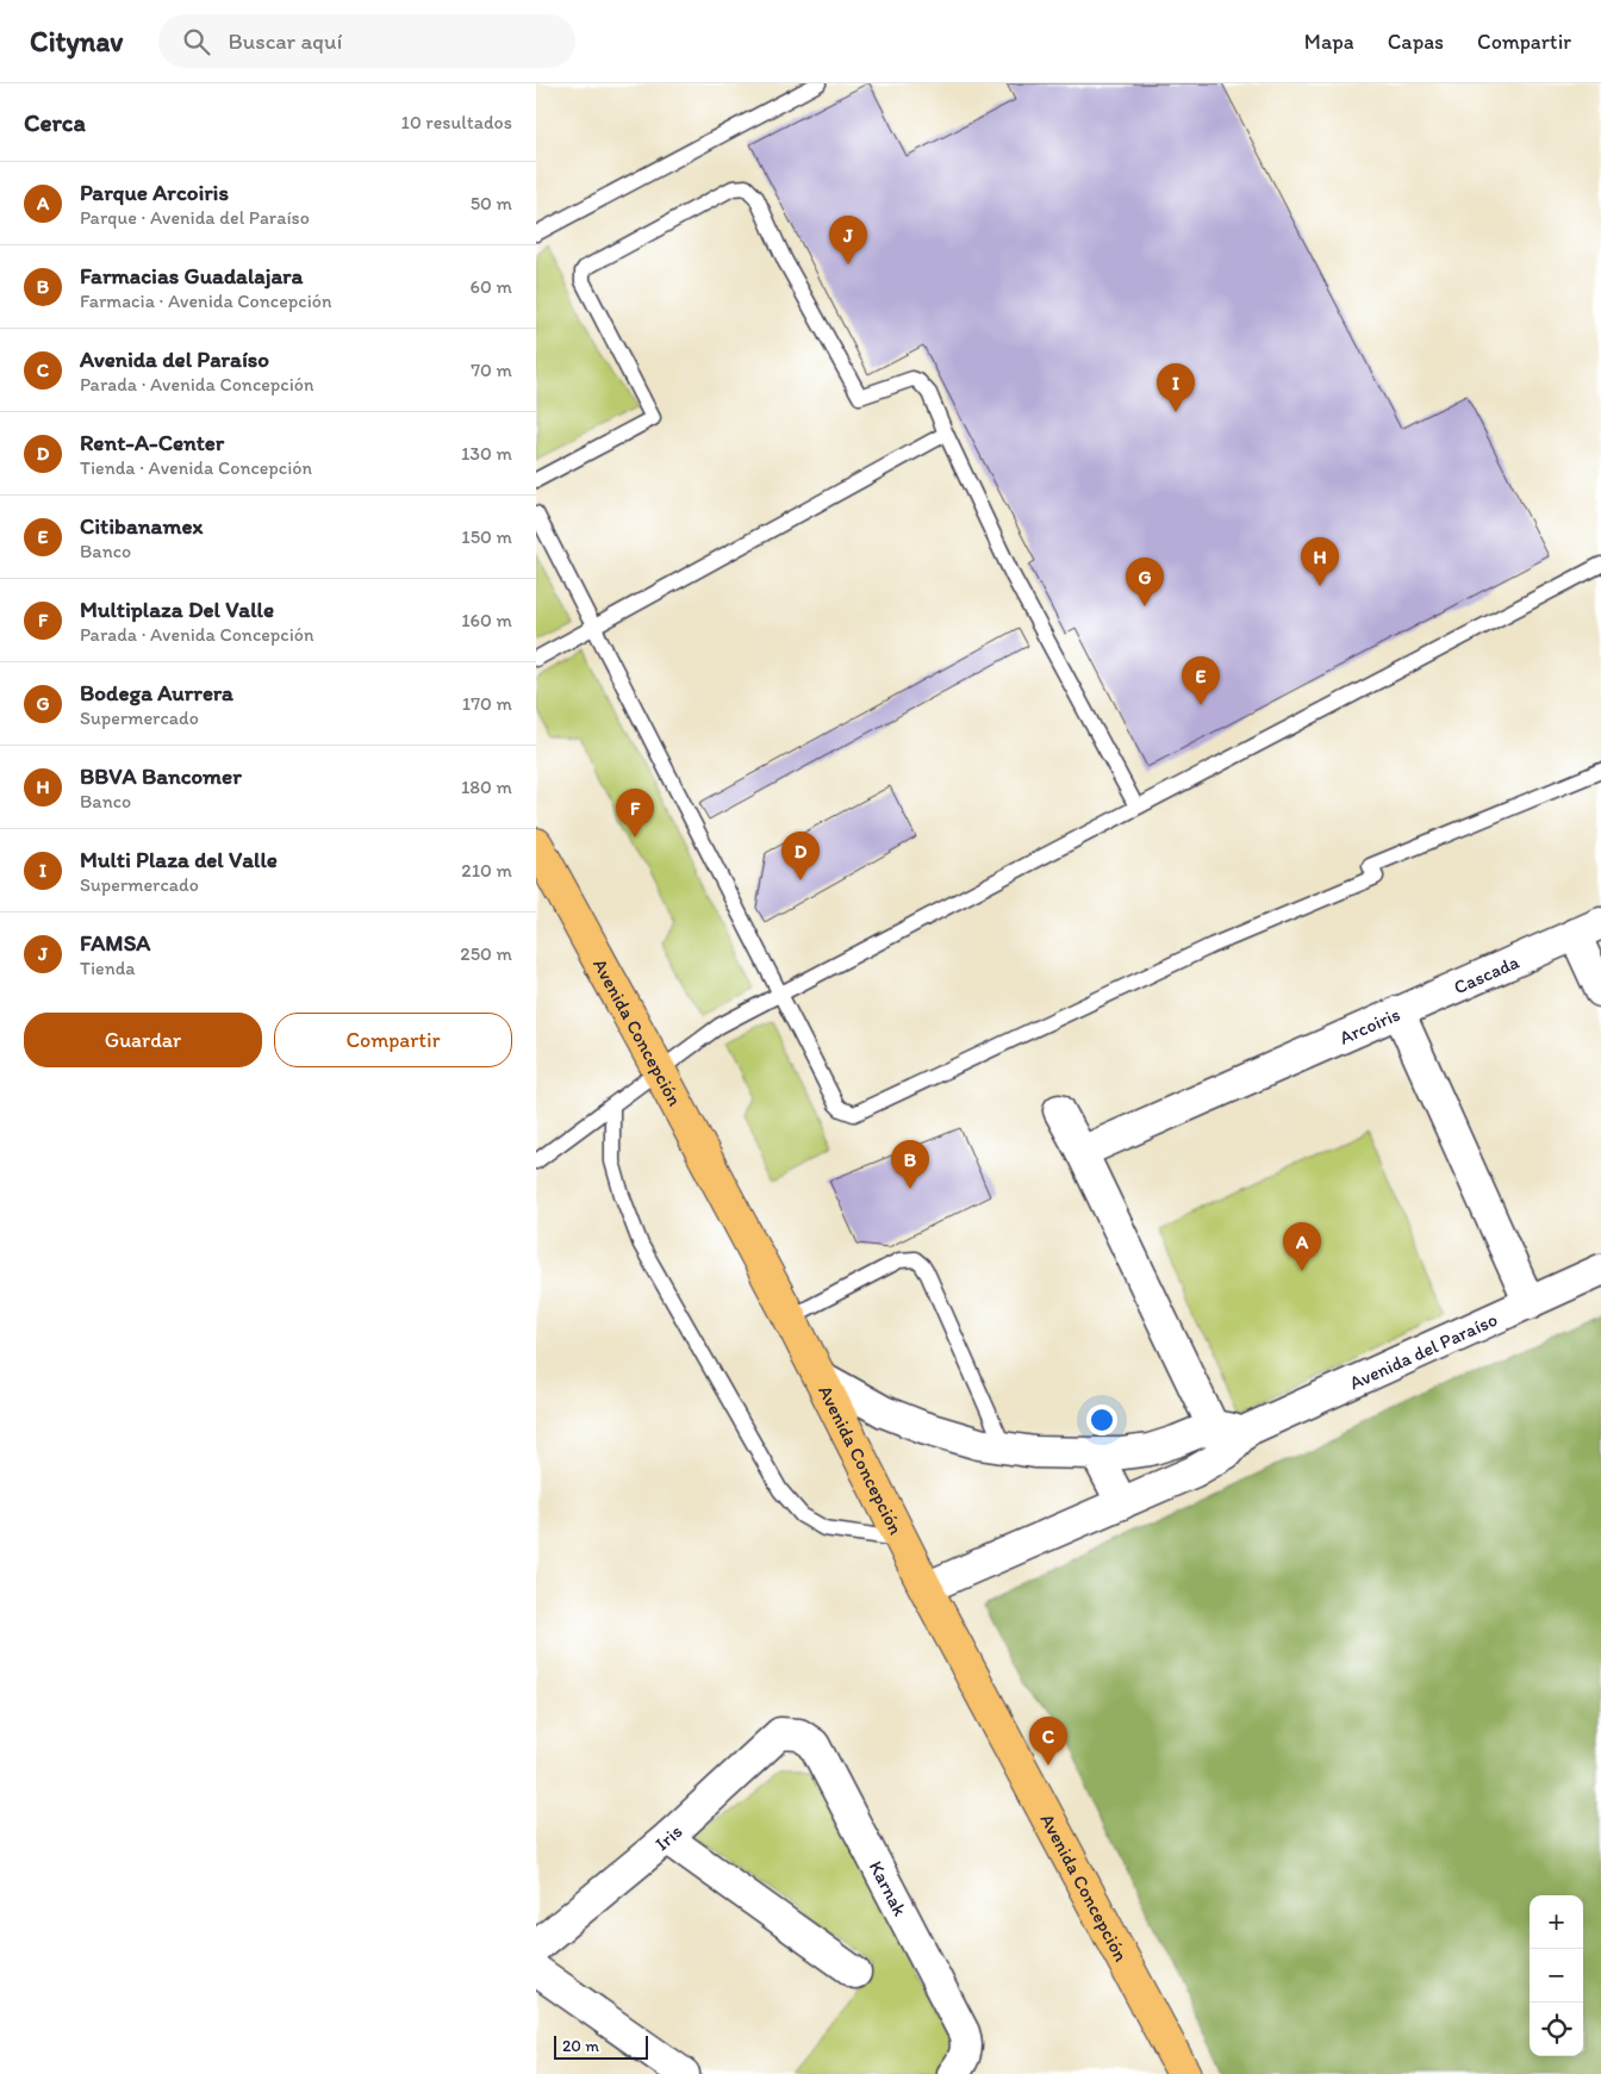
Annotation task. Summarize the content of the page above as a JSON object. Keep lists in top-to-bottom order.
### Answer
{
  "streets": {
    "main road": ["Avenida Concepción"],
    "street": [
      "Cascada",
      "Arcoiris",
      "Avenida del Paraíso",
      "Iris",
      "Karnak"
    ]
  },
  "crossings": [
    ["Cascada", "Arcoiris"],
    ["Avenida Concepción", "Avenida del Paraíso"],
    ["Arcoiris", "Avenida del Paraíso"],
    ["Iris", "Karnak"]
  ],
  "scale_bar": "20 m",
  "page": {
    "header": "Citynav",
    "search": "Buscar aquí",
    "nav": ["Mapa", "Capas", "Compartir"],
    "heading": ["Cerca", "10 resultados"],
    "list": [
      {
        "mark": "A",
        "name": "Parque Arcoiris",
        "note": "Parque · Avenida del Paraíso",
        "value": "50 m"
      },
      {
        "mark": "B",
        "name": "Farmacias Guadalajara",
        "note": "Farmacia · Avenida Concepción",
        "value": "60 m"
      },
      {
        "mark": "C",
        "name": "Avenida del Paraíso",
        "note": "Parada · Avenida Concepción",
        "value": "70 m"
      },
      {
        "mark": "D",
        "name": "Rent-A-Center",
        "note": "Tienda · Avenida Concepción",
        "value": "130 m"
      },
      {
        "mark": "E",
        "name": "Citibanamex",
        "note": "Banco",
        "value": "150 m"
      },
      {
        "mark": "F",
        "name": "Multiplaza Del Valle",
        "note": "Parada · Avenida Concepción",
        "value": "160 m"
      },
      {
        "mark": "G",
        "name": "Bodega Aurrera",
        "note": "Supermercado",
        "value": "170 m"
      },
      {
        "mark": "H",
        "name": "BBVA Bancomer",
        "note": "Banco",
        "value": "180 m"
      },
      {
        "mark": "I",
        "name": "Multi Plaza del Valle",
        "note": "Supermercado",
        "value": "210 m"
      },
      {
        "mark": "J",
        "name": "FAMSA",
        "note": "Tienda",
        "value": "250 m"
      }
    ],
    "pins": [
      "J",
      "I",
      "H",
      "G",
      "E",
      "F",
      "D",
      "B",
      "A",
      "C"
    ],
    "buttons": ["Guardar", "Compartir"],
    "map_buttons": ["+", "−"],
    "scale": "20 m"
  }
}
